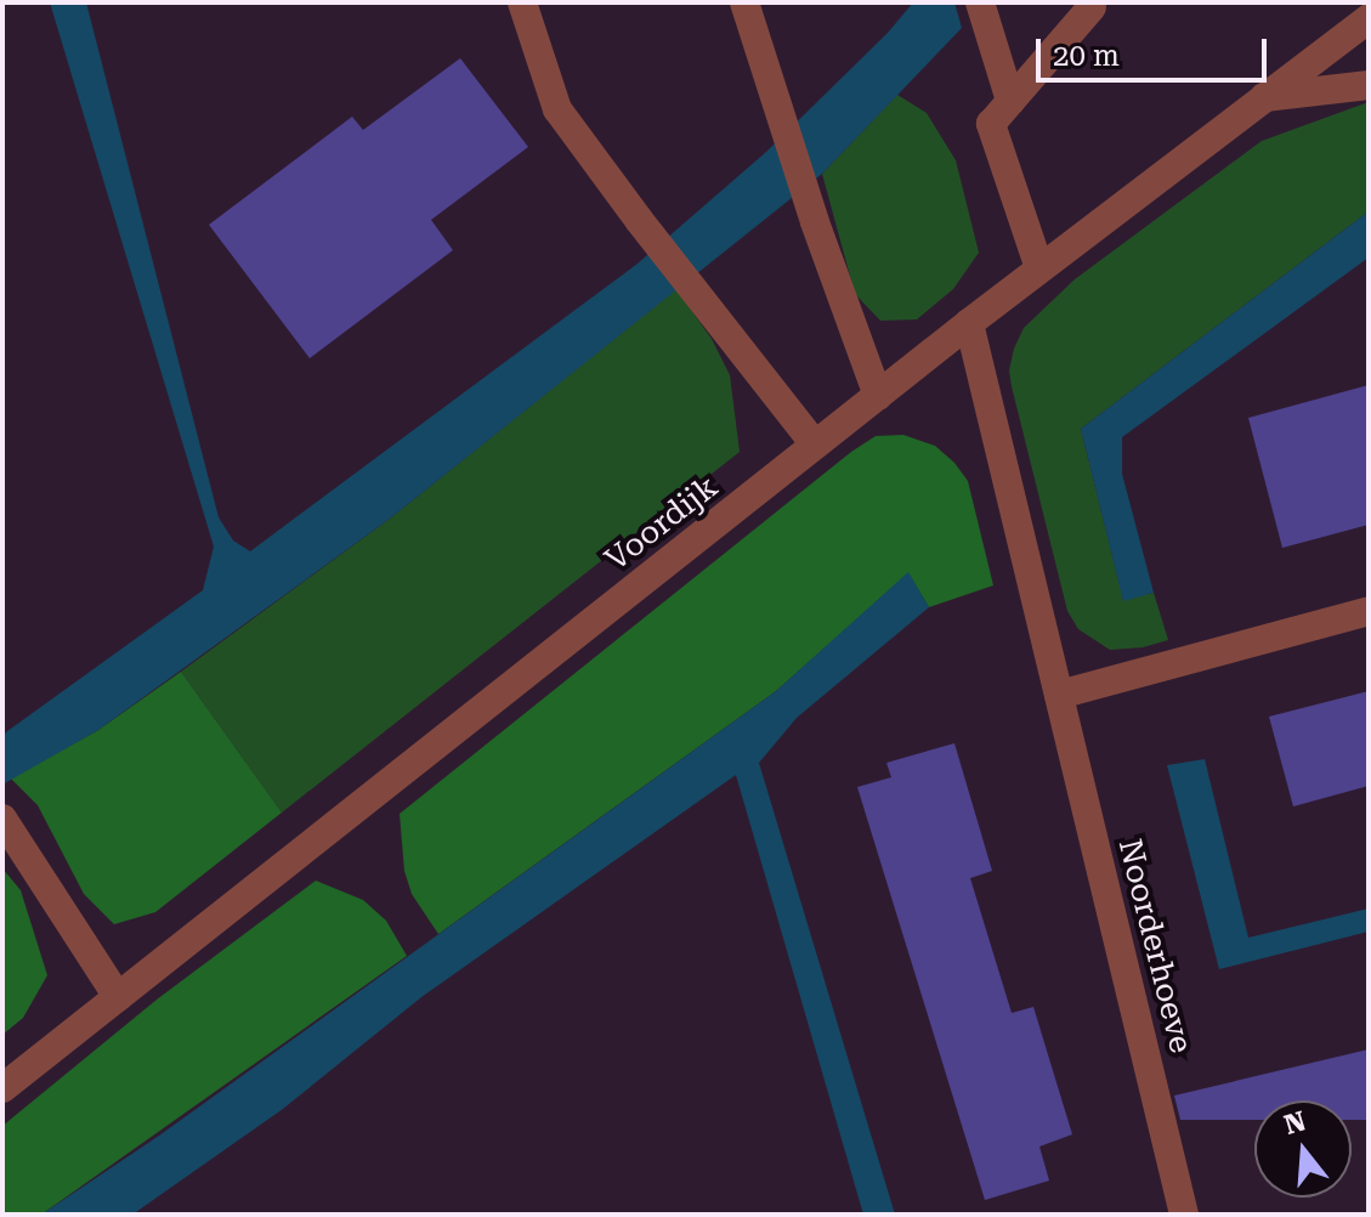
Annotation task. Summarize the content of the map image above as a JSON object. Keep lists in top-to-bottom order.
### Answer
{
  "streets": {
    "street": ["Voordijk", "Noorderhoeve"]
  },
  "crossings": [
    ["Voordijk", "Noorderhoeve"]
  ],
  "scale_bar": "20 m",
  "north": "top"
}
